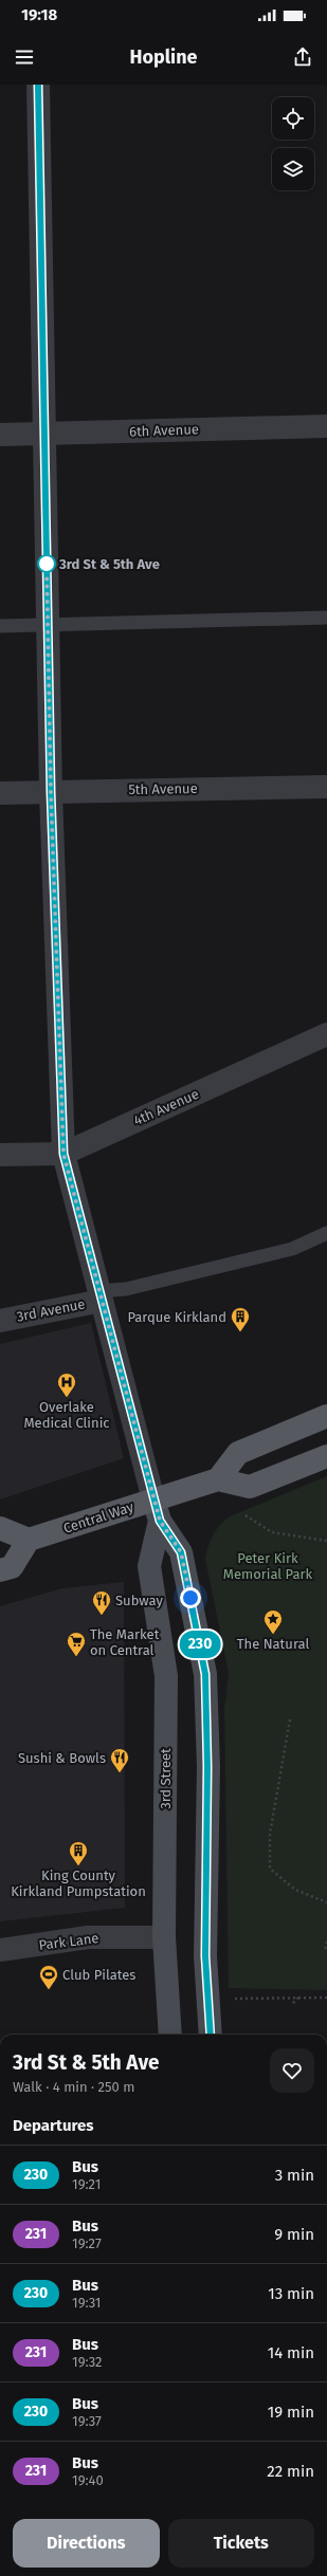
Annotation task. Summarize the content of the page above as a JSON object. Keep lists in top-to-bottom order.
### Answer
{
  "streets": {
    "main road": ["Central Way", "3rd Street"],
    "street": [
      "6th Avenue",
      "5th Avenue",
      "4th Avenue",
      "3rd Avenue",
      "Park Lane"
    ]
  },
  "crossings": [
    ["6th Avenue", "3rd Street"],
    ["5th Avenue", "3rd Street"],
    ["4th Avenue", "3rd Street"],
    ["3rd Avenue", "3rd Street"],
    ["Central Way", "3rd Street"],
    ["3rd Street", "Park Lane"]
  ],
  "parks": ["Peter Kirk Memorial Park"],
  "places": {
    "other": ["3rd St & 5th Ave"],
    "building": ["Parque Kirkland", "King County Kirkland Pumpstation"],
    "hospital": ["Overlake Medical Clinic"],
    "restaurant": ["Subway", "Sushi & Bowls"],
    "place": ["The Natural"],
    "supermarket": ["The Market on Central"],
    "sports": ["Club Pilates"]
  },
  "lines": ["bus line 230"],
  "page": {
    "status": "19:18",
    "header": "Hopline",
    "on_map": "230",
    "heading": [
      ["3rd St & 5th Ave", "Walk · 4 min · 250 m"],
      "Departures"
    ],
    "list": [
      {
        "mark": "230",
        "name": "Bus",
        "note": "19:21",
        "value": "3 min"
      },
      {
        "mark": "231",
        "name": "Bus",
        "note": "19:27",
        "value": "9 min"
      },
      {
        "mark": "230",
        "name": "Bus",
        "note": "19:31",
        "value": "13 min"
      },
      {
        "mark": "231",
        "name": "Bus",
        "note": "19:32",
        "value": "14 min"
      },
      {
        "mark": "230",
        "name": "Bus",
        "note": "19:37",
        "value": "19 min"
      },
      {
        "mark": "231",
        "name": "Bus",
        "note": "19:40",
        "value": "22 min"
      }
    ],
    "buttons": ["Directions", "Tickets"]
  }
}
